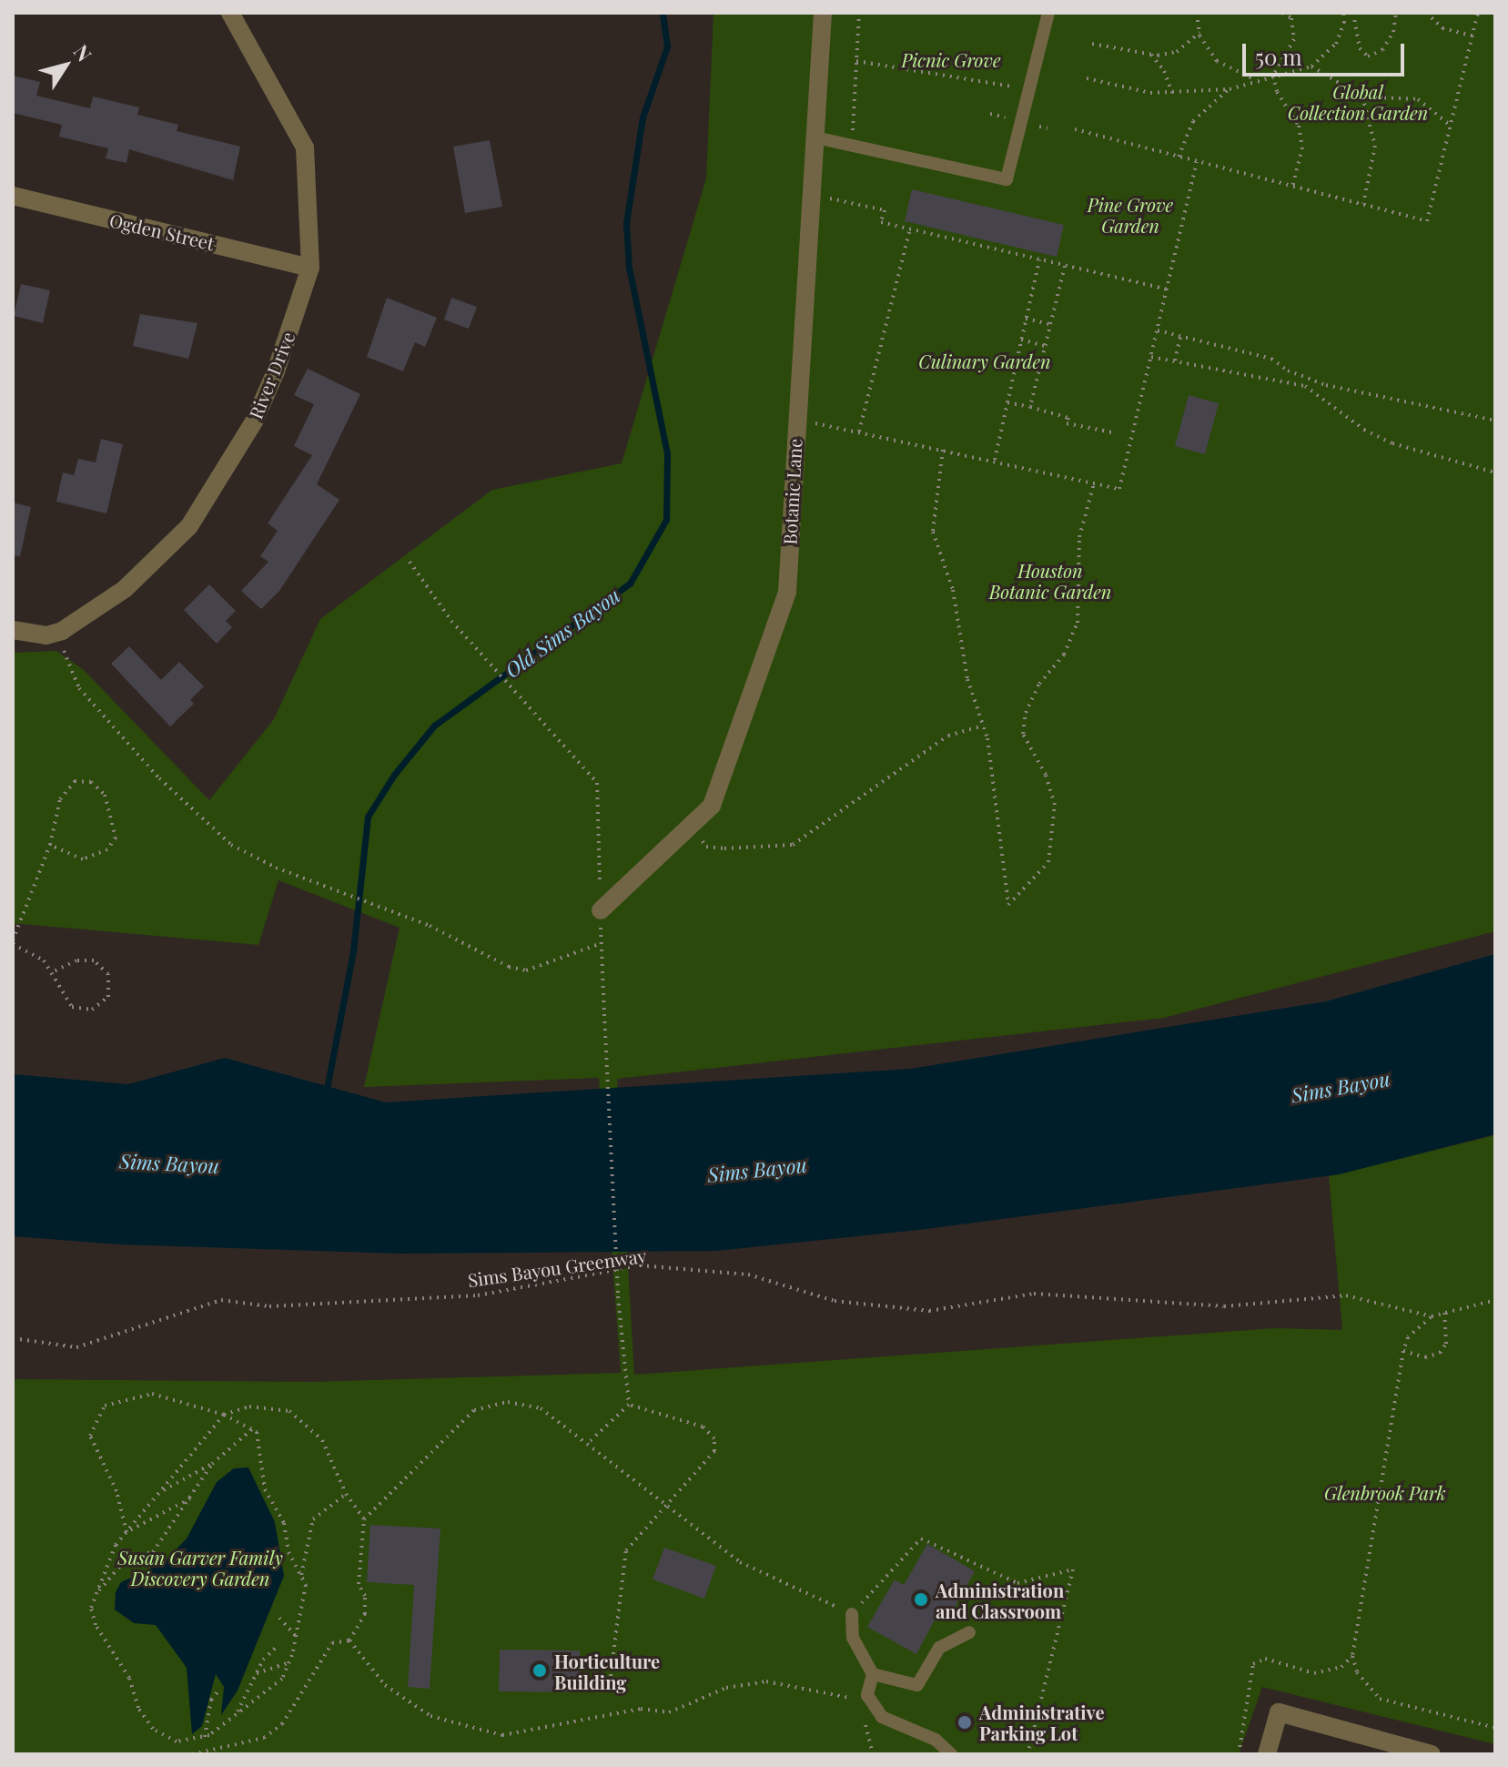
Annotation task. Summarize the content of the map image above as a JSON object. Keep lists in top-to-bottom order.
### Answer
{
  "streets": {
    "street": ["Ogden Street", "River Drive", "Botanic Lane"],
    "path": ["Sims Bayou Greenway"]
  },
  "crossings": [
    ["Ogden Street", "River Drive"]
  ],
  "water": ["Old Sims Bayou", "Sims Bayou"],
  "parks": [
    "Picnic Grove",
    "Global Collection Garden",
    "Pine Grove Garden",
    "Culinary Garden",
    "Houston Botanic Garden",
    "Glenbrook Park",
    "Susan Garver Family Discovery Garden"
  ],
  "places": ["Administration and Classroom", "Horticulture Building", "Administrative Parking Lot"],
  "scale_bar": "50 m",
  "north": "top right"
}
